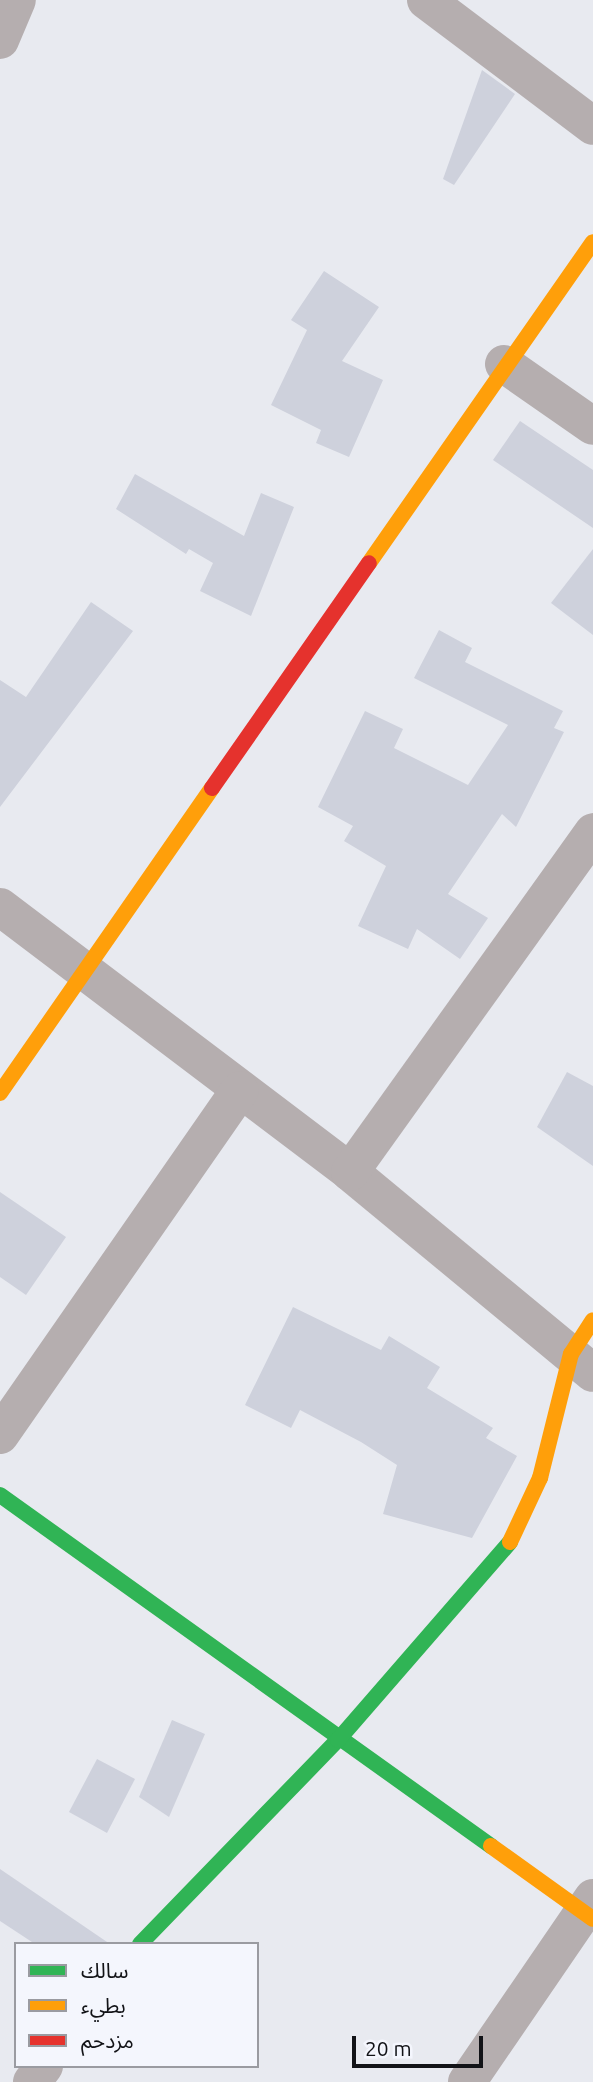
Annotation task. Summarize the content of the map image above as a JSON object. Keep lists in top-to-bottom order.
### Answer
{
  "legend": ["سالك", "بطيء", "مزدحم"],
  "scale_bar": "20 m"
}
